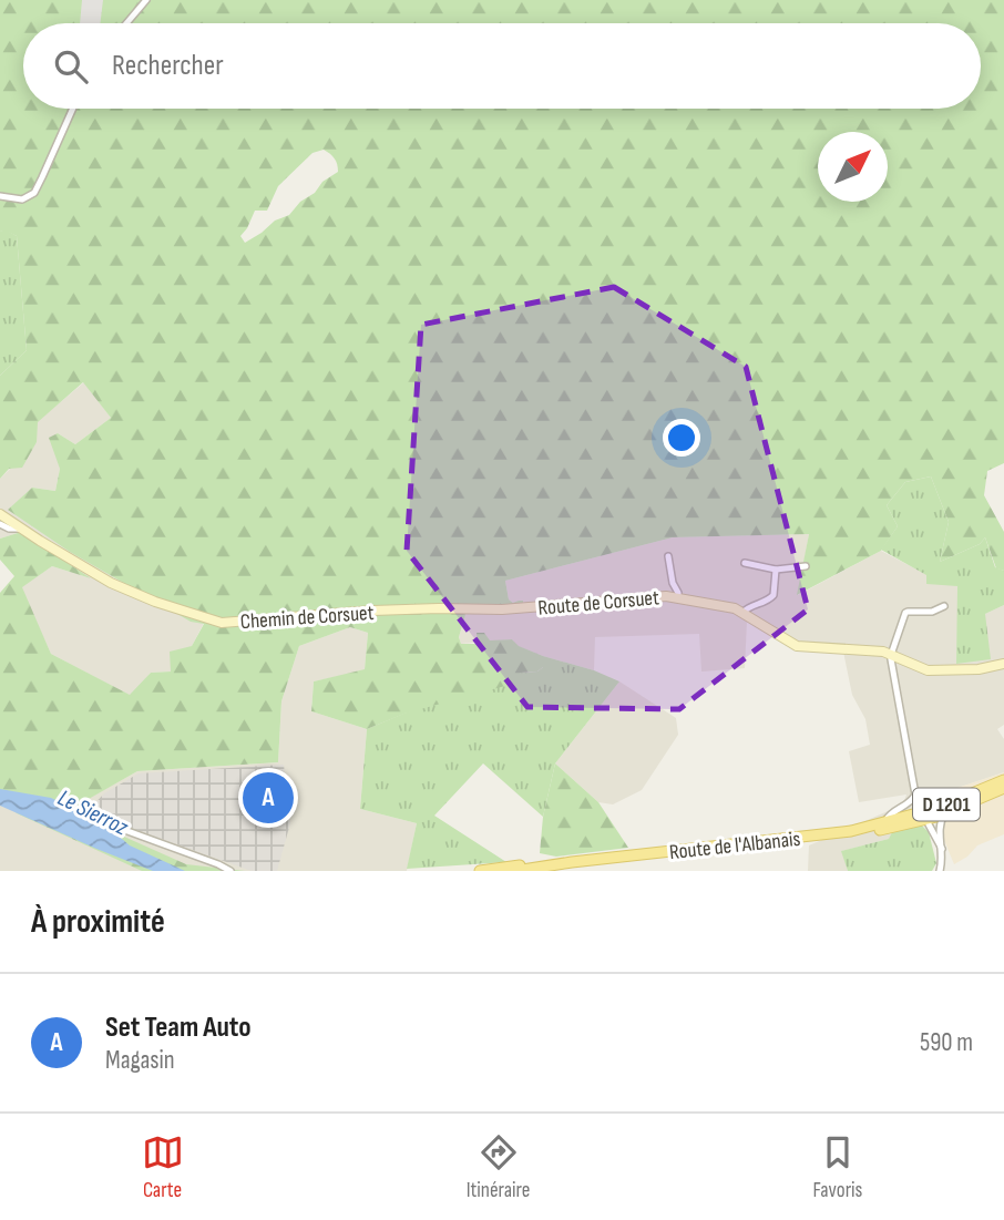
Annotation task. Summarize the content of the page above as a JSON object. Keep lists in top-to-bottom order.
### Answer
{
  "streets": {
    "main road": ["D 1201", "Route de l'Albanais"],
    "street": ["Route de Corsuet", "Chemin de Corsuet"]
  },
  "crossings": [
    ["Route de Corsuet", "Chemin de Corsuet"]
  ],
  "water": ["Le Sierroz"],
  "north": "top right",
  "page": {
    "search": "Rechercher",
    "pins": "A",
    "heading": "À proximité",
    "list": [
      {
        "mark": "A",
        "name": "Set Team Auto",
        "note": "Magasin",
        "value": "590 m"
      }
    ],
    "nav": ["Carte", "Itinéraire", "Favoris"]
  }
}
